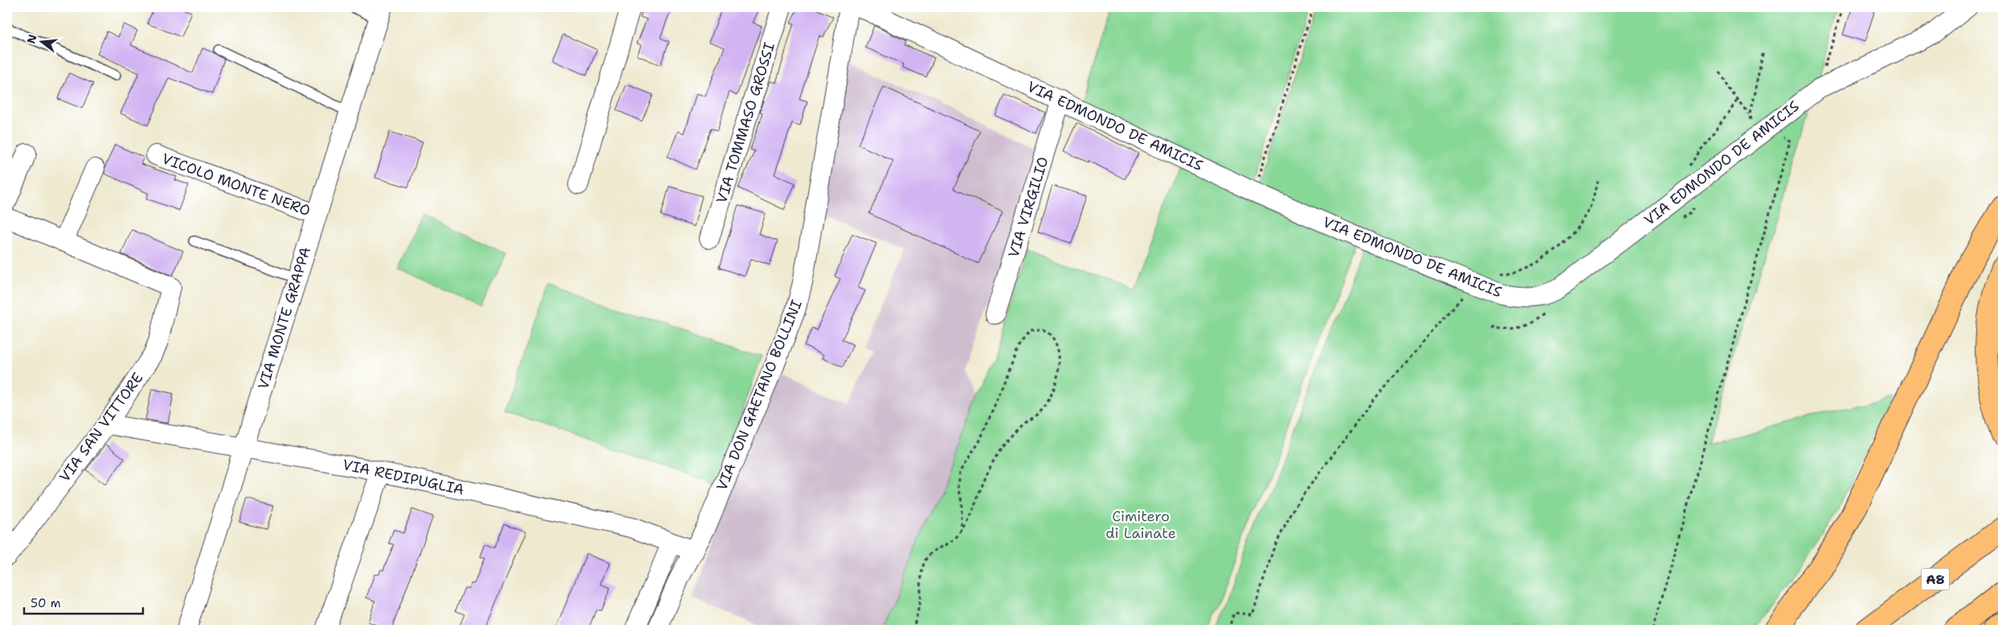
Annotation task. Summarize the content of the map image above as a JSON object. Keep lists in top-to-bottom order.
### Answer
{
  "streets": {
    "highway": ["A8"],
    "street": [
      "VIA TOMMASO GROSSI",
      "VIA EDMONDO DE AMICIS",
      "VICOLO MONTE NERO",
      "VIA VIRGILIO",
      "VIA MONTE GRAPPA",
      "VIA DON GAETANO BOLLINI",
      "VIA SAN VITTORE",
      "VIA REDIPUGLIA"
    ]
  },
  "crossings": [
    ["VIA EDMONDO DE AMICIS", "VIA VIRGILIO"],
    ["VICOLO MONTE NERO", "VIA MONTE GRAPPA"],
    ["VIA MONTE GRAPPA", "VIA REDIPUGLIA"],
    ["VIA DON GAETANO BOLLINI", "VIA REDIPUGLIA"],
    ["VIA SAN VITTORE", "VIA REDIPUGLIA"]
  ],
  "parks": ["Cimitero di Lainate"],
  "scale_bar": "50 m",
  "north": "left"
}
